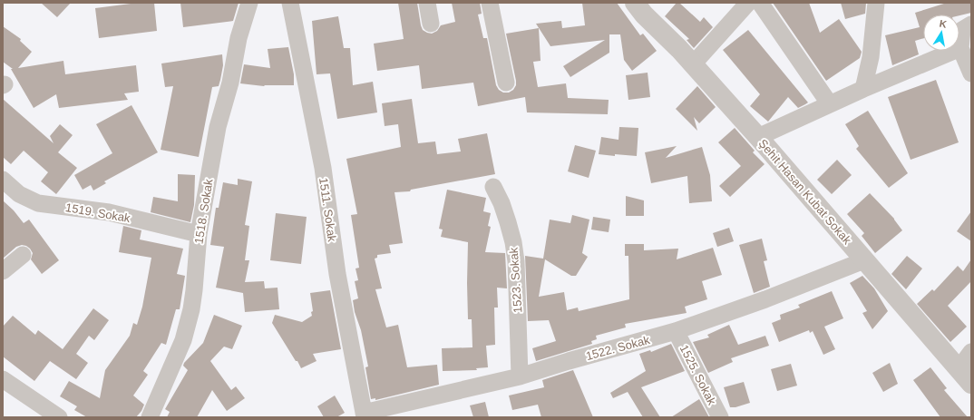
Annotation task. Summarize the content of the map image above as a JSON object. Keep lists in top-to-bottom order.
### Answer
{
  "streets": {
    "street": [
      "Şehit Hasan Kubat Sokak",
      "1511. Sokak",
      "1518. Sokak",
      "1519. Sokak",
      "1523. Sokak",
      "1522. Sokak",
      "1525. Sokak"
    ]
  },
  "crossings": [
    ["Şehit Hasan Kubat Sokak", "1522. Sokak"],
    ["1511. Sokak", "1522. Sokak"],
    ["1518. Sokak", "1519. Sokak"],
    ["1523. Sokak", "1522. Sokak"],
    ["1522. Sokak", "1525. Sokak"]
  ],
  "north": "top"
}
